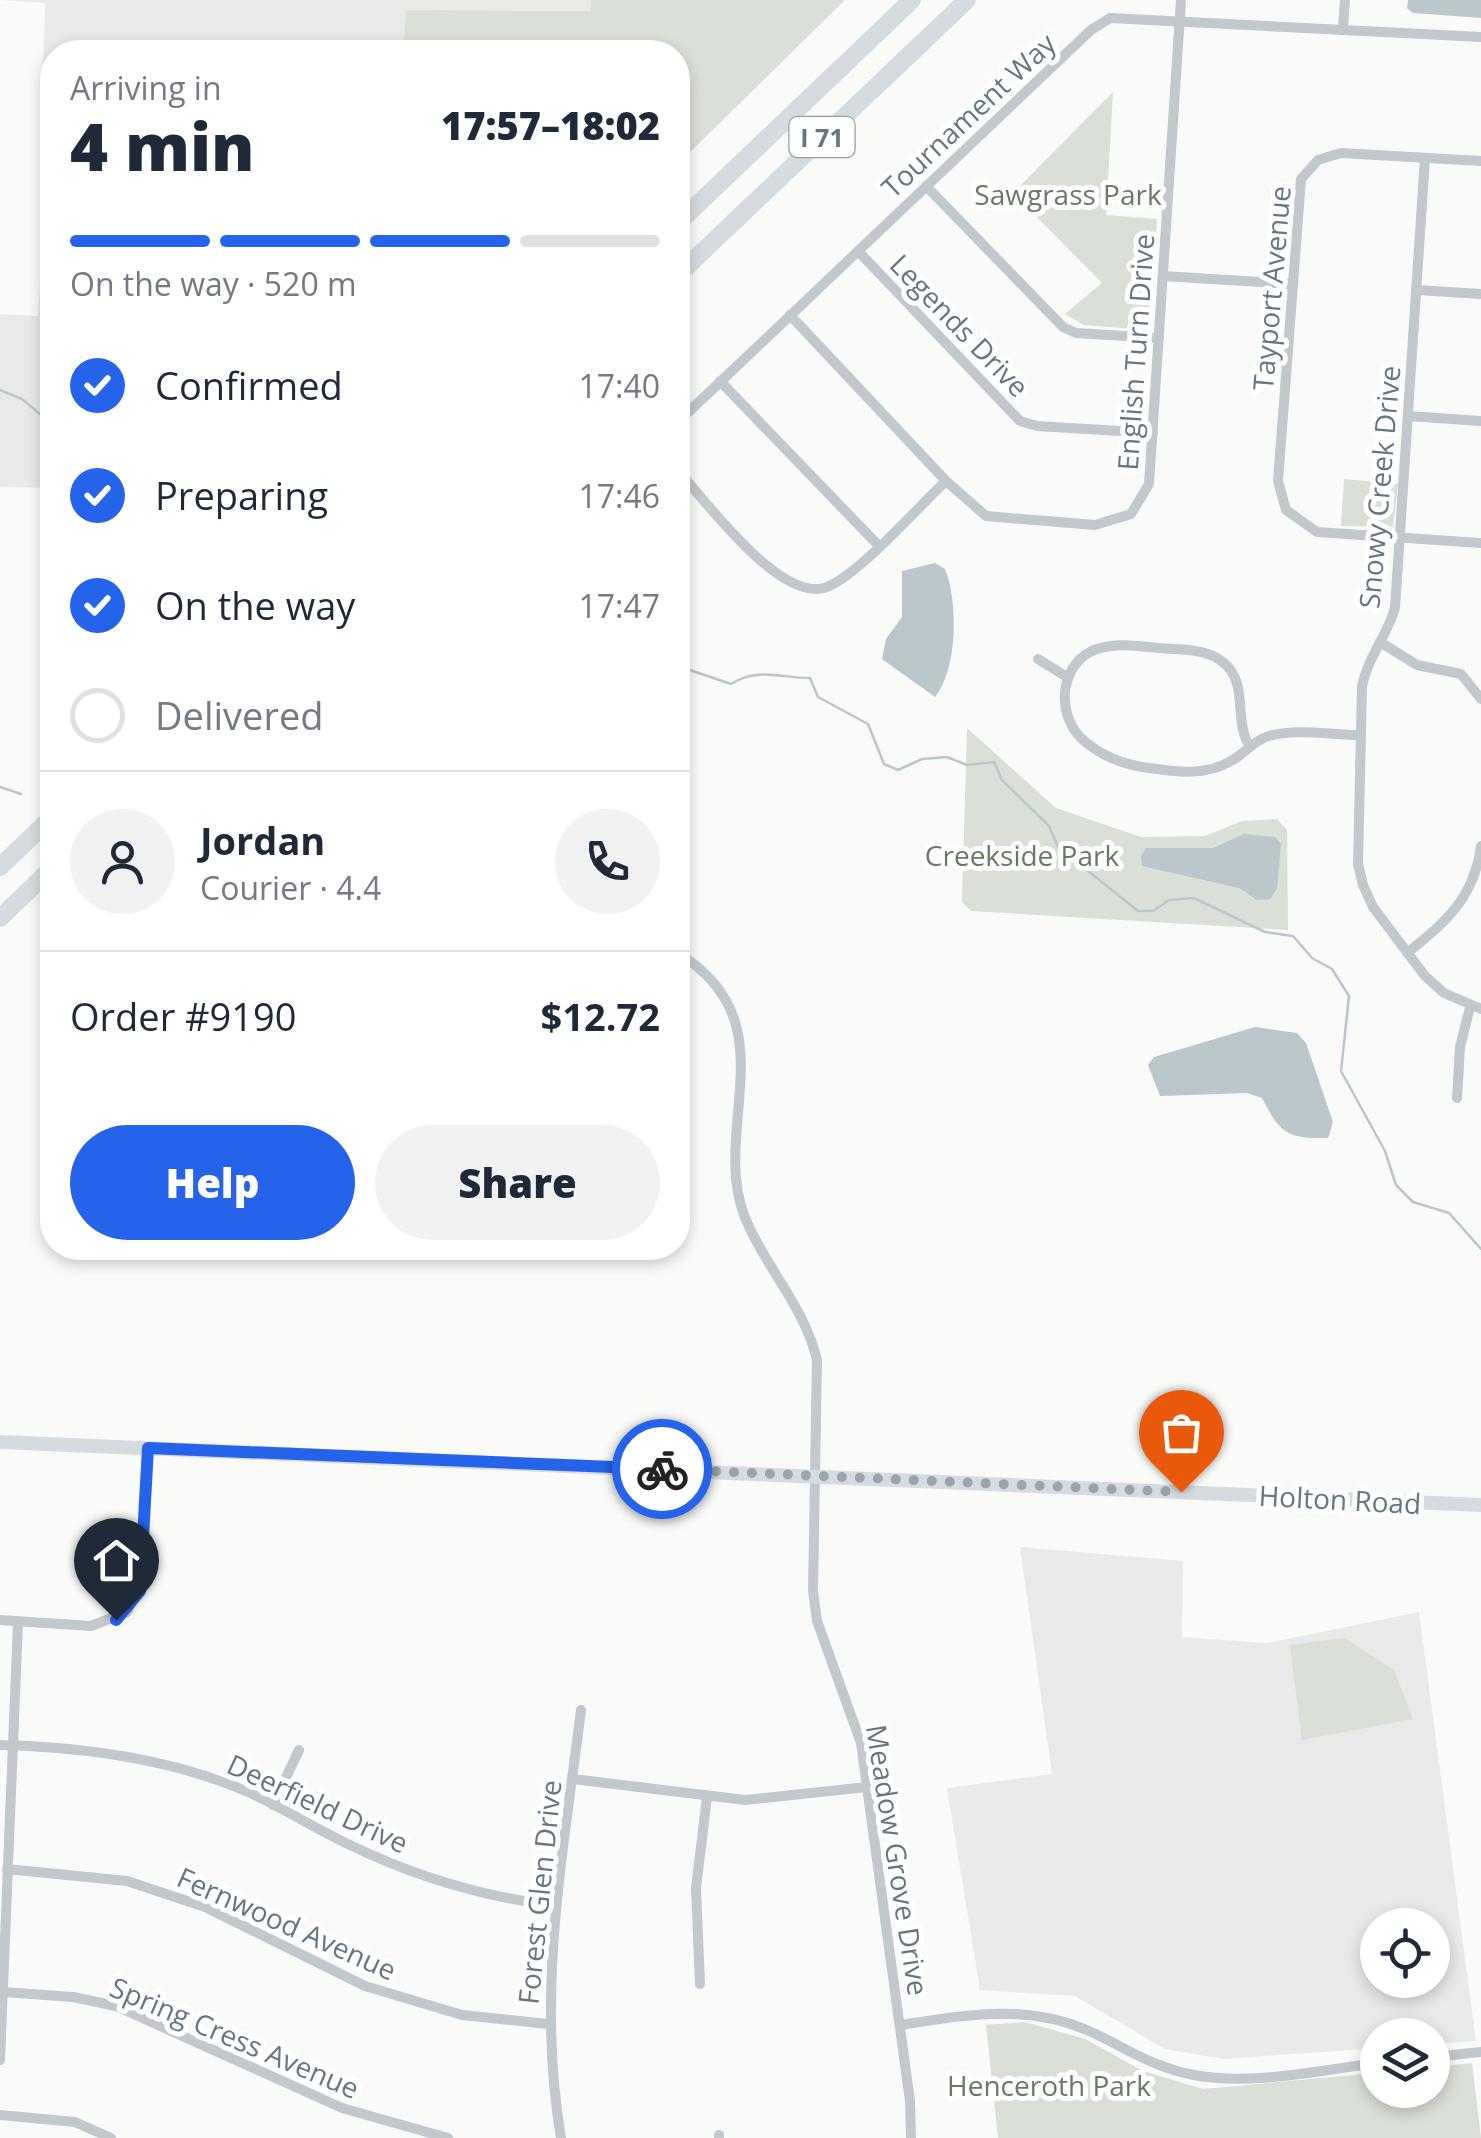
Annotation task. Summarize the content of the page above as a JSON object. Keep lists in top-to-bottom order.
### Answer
{
  "streets": {
    "highway": ["I 71"],
    "street": [
      "Tournament Way",
      "Tayport Avenue",
      "Legends Drive",
      "English Turn Drive",
      "Snowy Creek Drive",
      "Holton Road",
      "Deerfield Drive",
      "Meadow Grove Drive",
      "Forest Glen Drive",
      "Fernwood Avenue",
      "Spring Cress Avenue"
    ]
  },
  "crossings": [
    ["Tournament Way", "Legends Drive"],
    ["Tournament Way", "English Turn Drive"],
    ["Tayport Avenue", "Snowy Creek Drive"],
    ["Legends Drive", "English Turn Drive"],
    ["Holton Road", "Meadow Grove Drive"],
    ["Deerfield Drive", "Forest Glen Drive"],
    ["Forest Glen Drive", "Fernwood Avenue"]
  ],
  "parks": ["Sawgrass Park", "Creekside Park", "Henceroth Park"],
  "page": {
    "heading": ["4 min", "Arriving in", "17:57–18:02"],
    "panel": [
      "Jordan",
      "Courier · 4.4",
      "Order #9190",
      "$12.72"
    ],
    "bar": "On the way · 520 m",
    "list": [
      ["Confirmed", "17:40"],
      ["Preparing", "17:46"],
      ["On the way", "17:47"],
      "Delivered"
    ],
    "buttons": ["Help", "Share"]
  }
}
